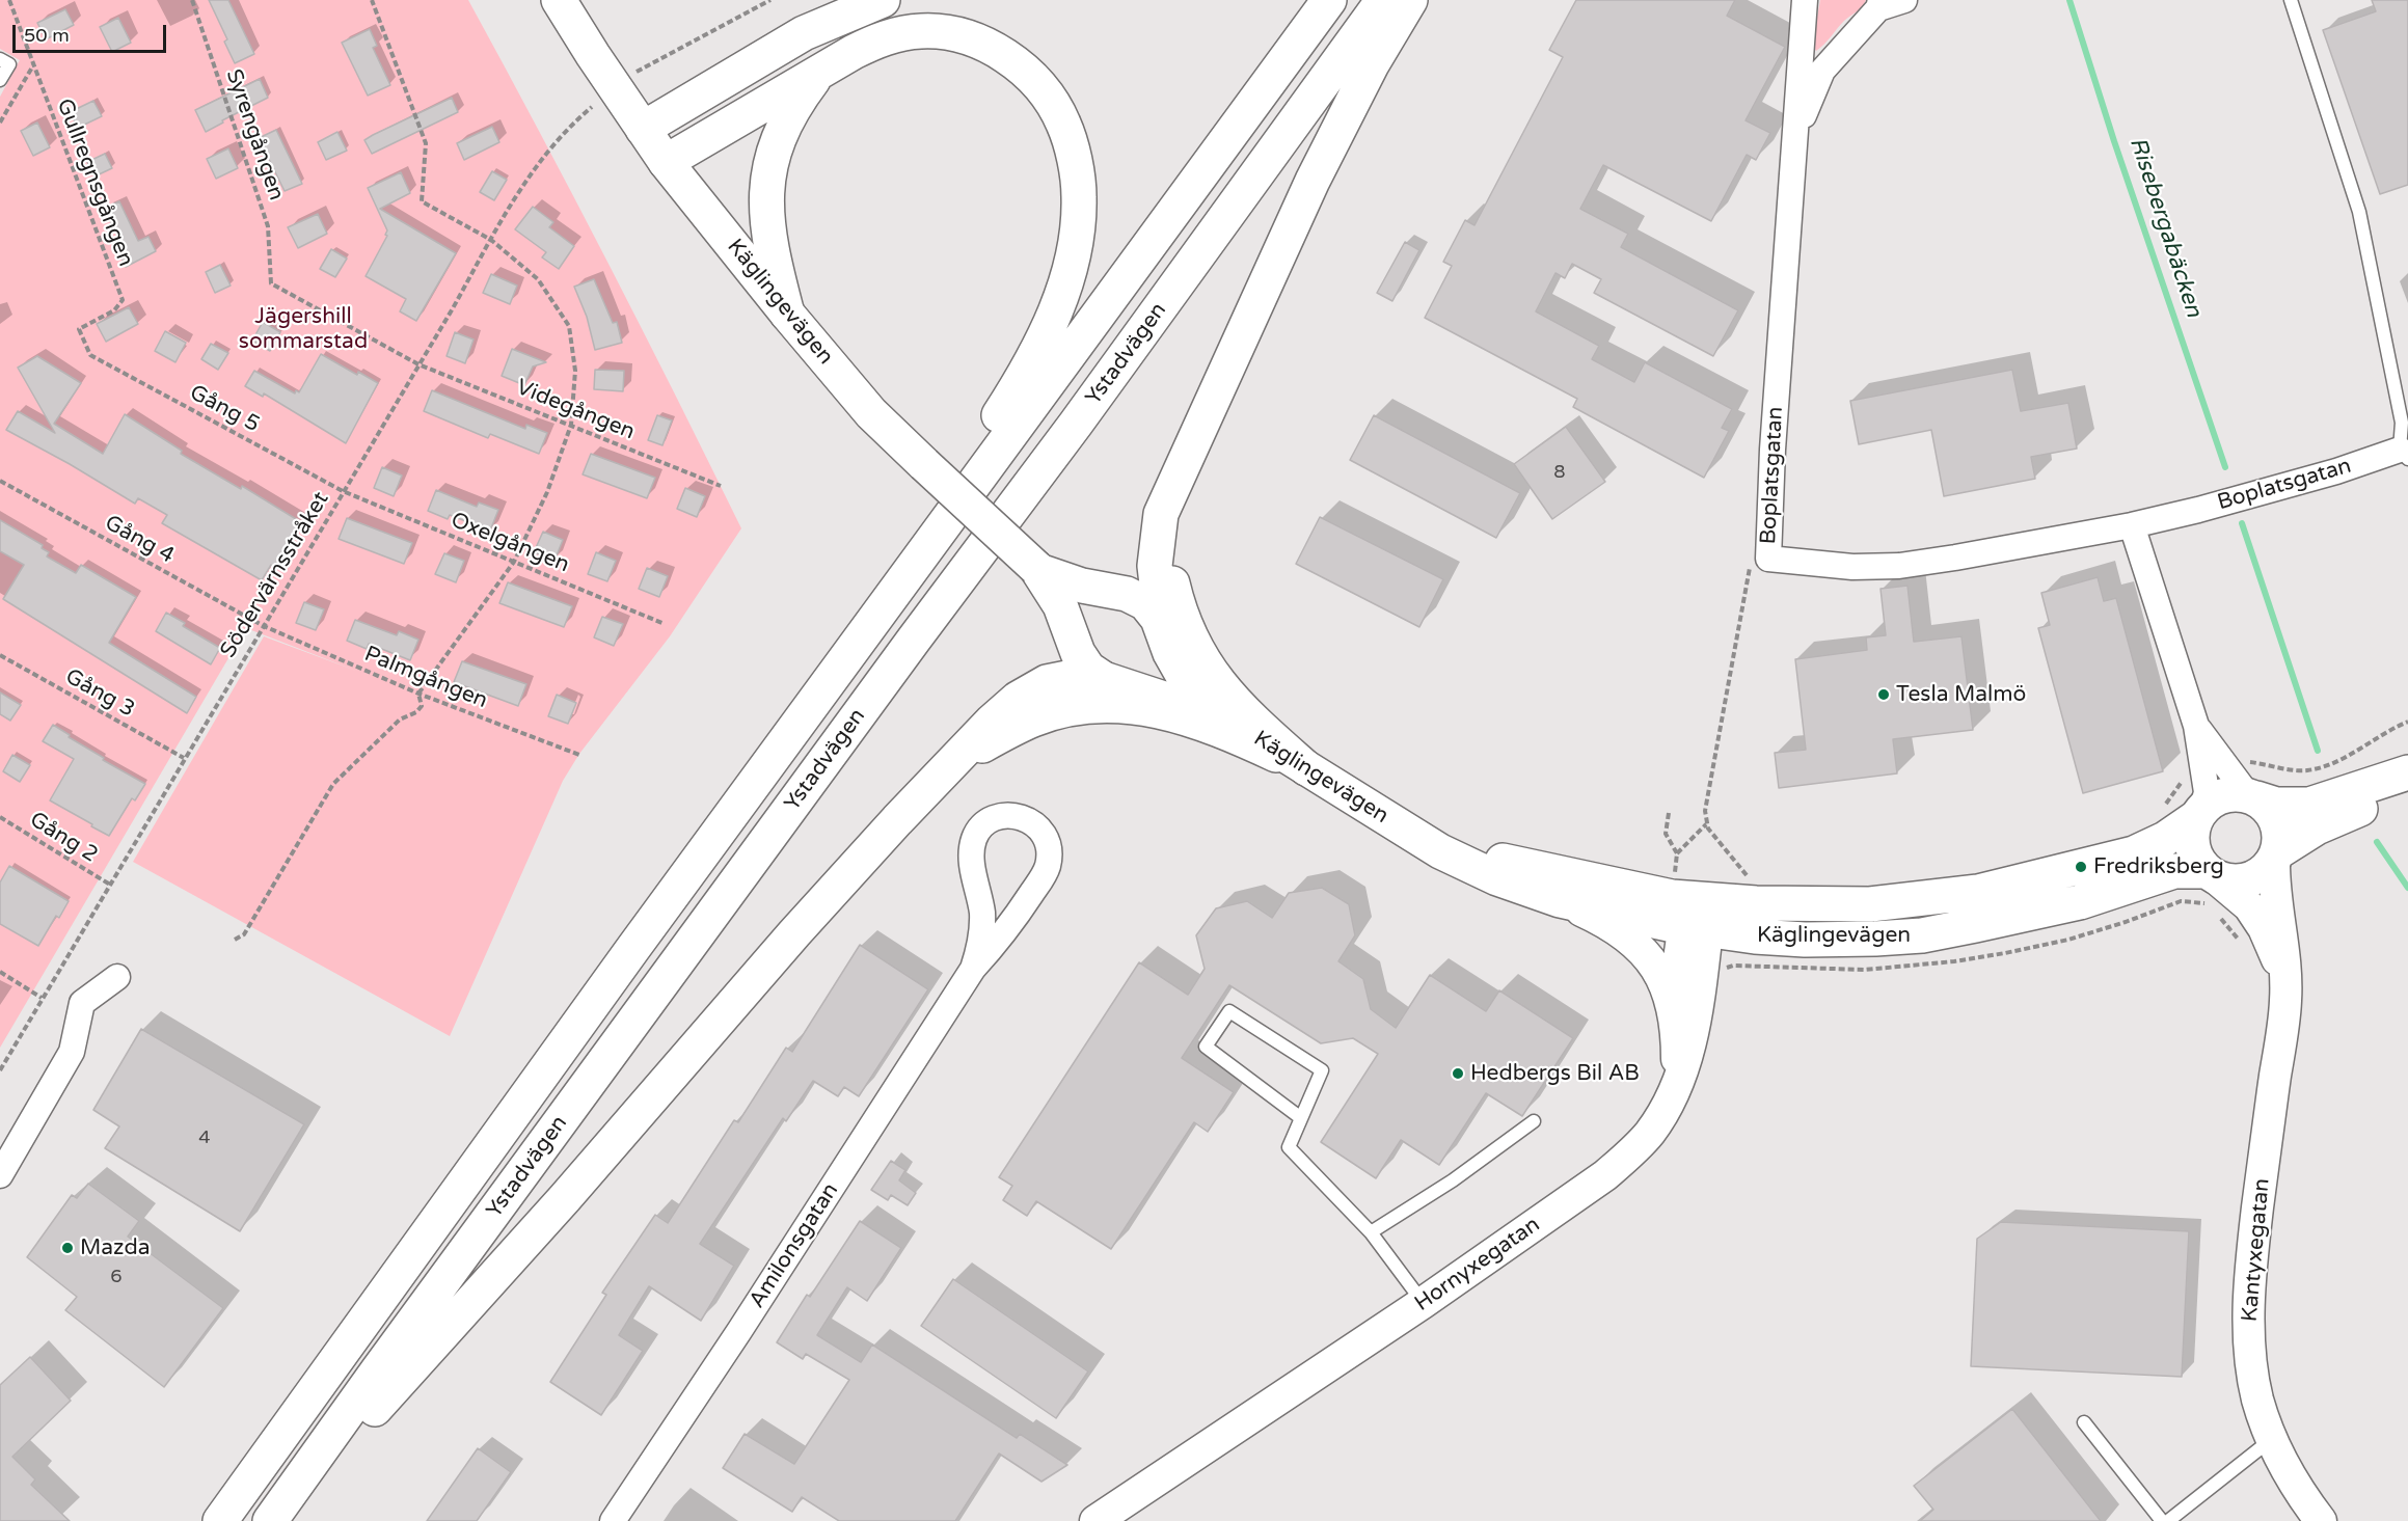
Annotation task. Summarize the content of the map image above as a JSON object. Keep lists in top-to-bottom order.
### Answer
{
  "streets": {
    "main road": ["Käglingevägen", "Ystadvägen"],
    "street": [
      "Boplatsgatan",
      "Amilonsgatan",
      "Kantyxegatan",
      "Hornyxegatan"
    ],
    "path": [
      "Syrengången",
      "Gullregnsgången",
      "Gång 5",
      "Videgången",
      "Gång 4",
      "Oxelgången",
      "Södervärnsstråket",
      "Palmgången",
      "Gång 3",
      "Gång 2"
    ]
  },
  "crossings": [
    ["Syrengången", "Videgången"],
    ["Gullregnsgången", "Gång 5"],
    ["Käglingevägen", "Kantyxegatan"],
    ["Käglingevägen", "Hornyxegatan"],
    ["Gång 5", "Oxelgången"],
    ["Gång 5", "Södervärnsstråket"],
    ["Videgången", "Södervärnsstråket"],
    ["Gång 4", "Södervärnsstråket"],
    ["Gång 4", "Palmgången"],
    ["Oxelgången", "Södervärnsstråket"],
    ["Södervärnsstråket", "Palmgången"],
    ["Södervärnsstråket", "Gång 3"],
    ["Södervärnsstråket", "Gång 2"]
  ],
  "water": ["Risebergabäcken"],
  "parks": ["Jägershill sommarstad"],
  "places": [
    "Tesla Malmö",
    "Fredriksberg",
    "Hedbergs Bil AB",
    "Mazda"
  ],
  "house_numbers": ["8", "4", "6"],
  "scale_bar": "50 m"
}
